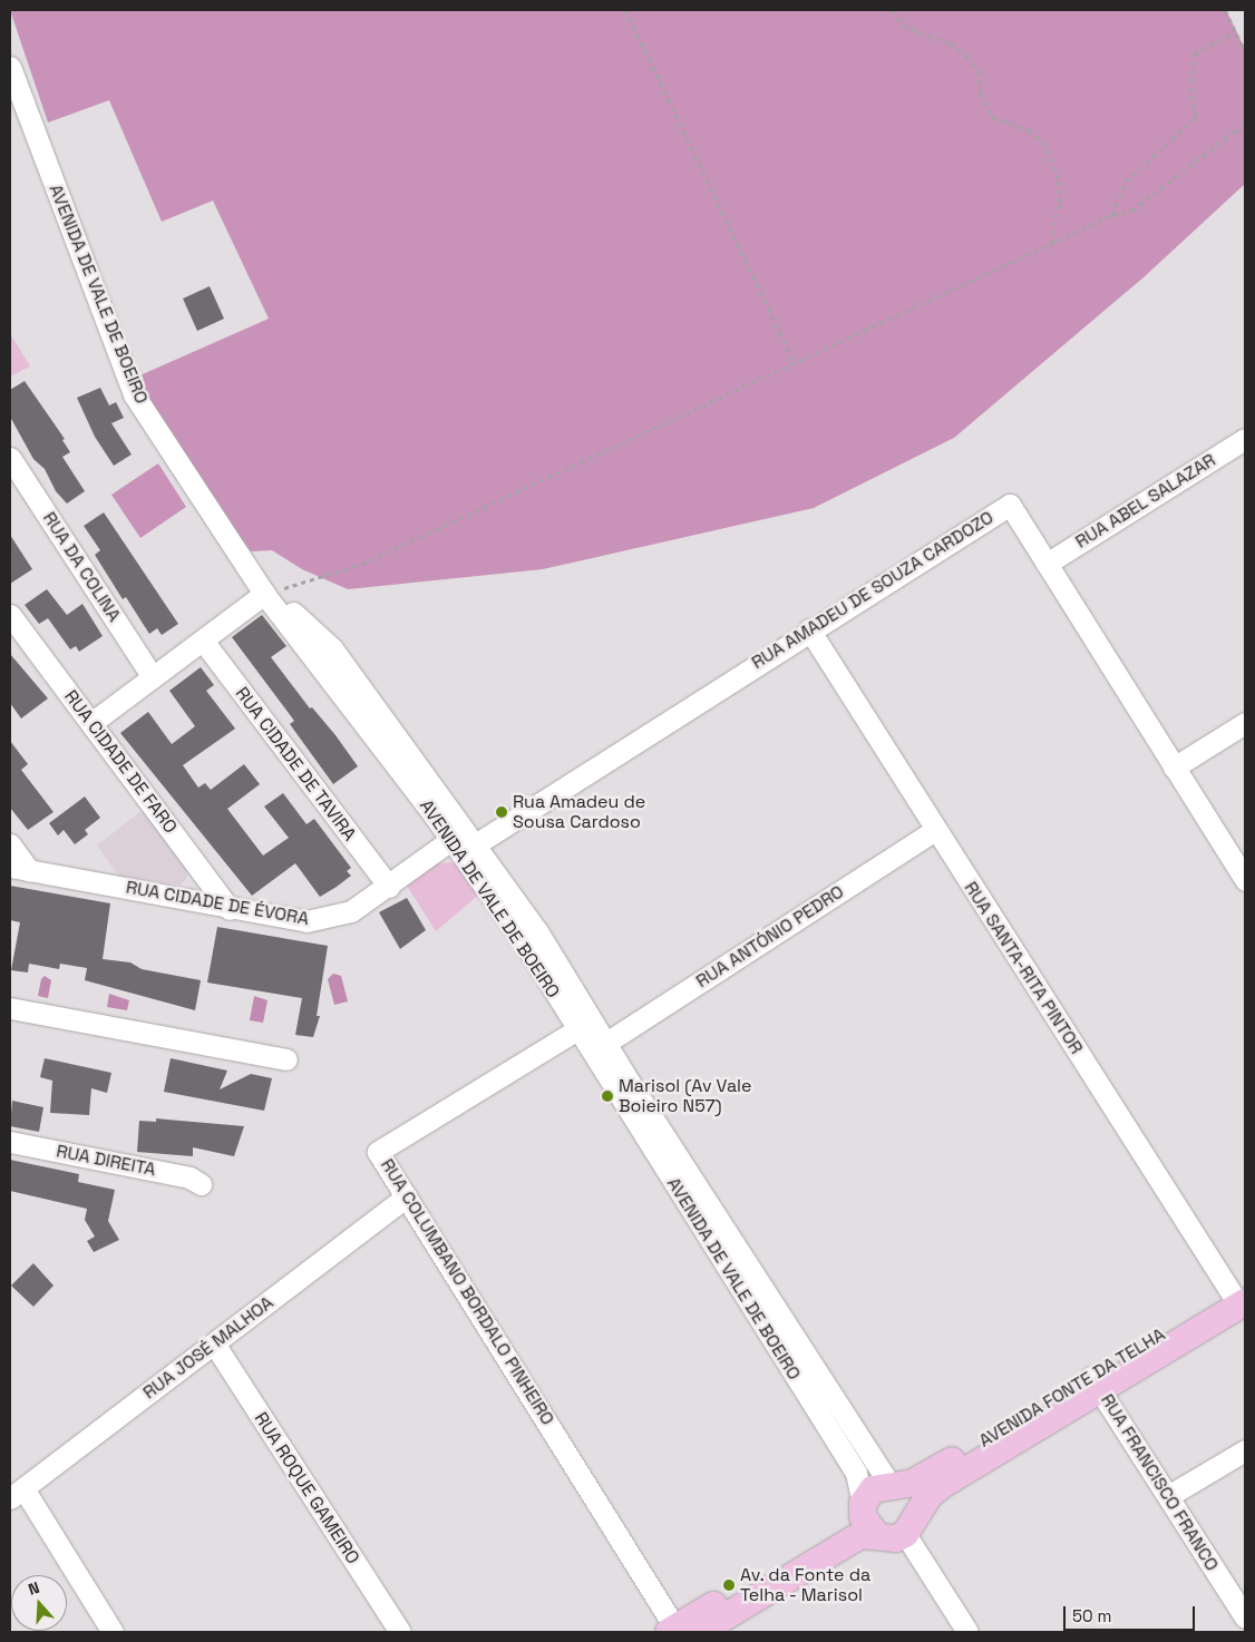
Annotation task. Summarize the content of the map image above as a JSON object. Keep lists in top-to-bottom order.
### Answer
{
  "streets": {
    "main road": ["AVENIDA FONTE DA TELHA"],
    "street": [
      "AVENIDA DE VALE DE BOEIRO",
      "RUA ABEL SALAZAR",
      "RUA DA COLINA",
      "RUA AMADEU DE SOUZA CARDOZO",
      "RUA CIDADE DE FARO",
      "RUA CIDADE DE TAVIRA",
      "RUA CIDADE DE ÉVORA",
      "RUA ANTÓNIO PEDRO",
      "RUA SANTA-RITA PINTOR",
      "RUA DIREITA",
      "RUA COLUMBANO BORDALO PINHEIRO",
      "RUA JOSÉ MALHOA",
      "RUA FRANCISCO FRANCO",
      "RUA ROQUE GAMEIRO"
    ]
  },
  "crossings": [
    ["AVENIDA DE VALE DE BOEIRO", "RUA AMADEU DE SOUZA CARDOZO"],
    ["AVENIDA DE VALE DE BOEIRO", "RUA CIDADE DE ÉVORA"],
    ["AVENIDA DE VALE DE BOEIRO", "RUA ANTÓNIO PEDRO"],
    ["AVENIDA DE VALE DE BOEIRO", "RUA COLUMBANO BORDALO PINHEIRO"],
    ["AVENIDA DE VALE DE BOEIRO", "AVENIDA FONTE DA TELHA"],
    ["RUA ABEL SALAZAR", "RUA AMADEU DE SOUZA CARDOZO"],
    ["RUA AMADEU DE SOUZA CARDOZO", "RUA CIDADE DE ÉVORA"],
    ["RUA AMADEU DE SOUZA CARDOZO", "RUA SANTA-RITA PINTOR"],
    ["RUA CIDADE DE FARO", "RUA CIDADE DE ÉVORA"],
    ["RUA CIDADE DE TAVIRA", "RUA CIDADE DE ÉVORA"],
    ["RUA ANTÓNIO PEDRO", "RUA SANTA-RITA PINTOR"],
    ["RUA SANTA-RITA PINTOR", "AVENIDA FONTE DA TELHA"],
    ["RUA COLUMBANO BORDALO PINHEIRO", "RUA JOSÉ MALHOA"],
    ["RUA COLUMBANO BORDALO PINHEIRO", "AVENIDA FONTE DA TELHA"],
    ["RUA JOSÉ MALHOA", "RUA ROQUE GAMEIRO"],
    ["AVENIDA FONTE DA TELHA", "RUA FRANCISCO FRANCO"]
  ],
  "places": ["Rua Amadeu de Sousa Cardoso", "Marisol (Av Vale Boieiro N57)", "Av. da Fonte da Telha - Marisol"],
  "scale_bar": "50 m",
  "north": "top"
}
